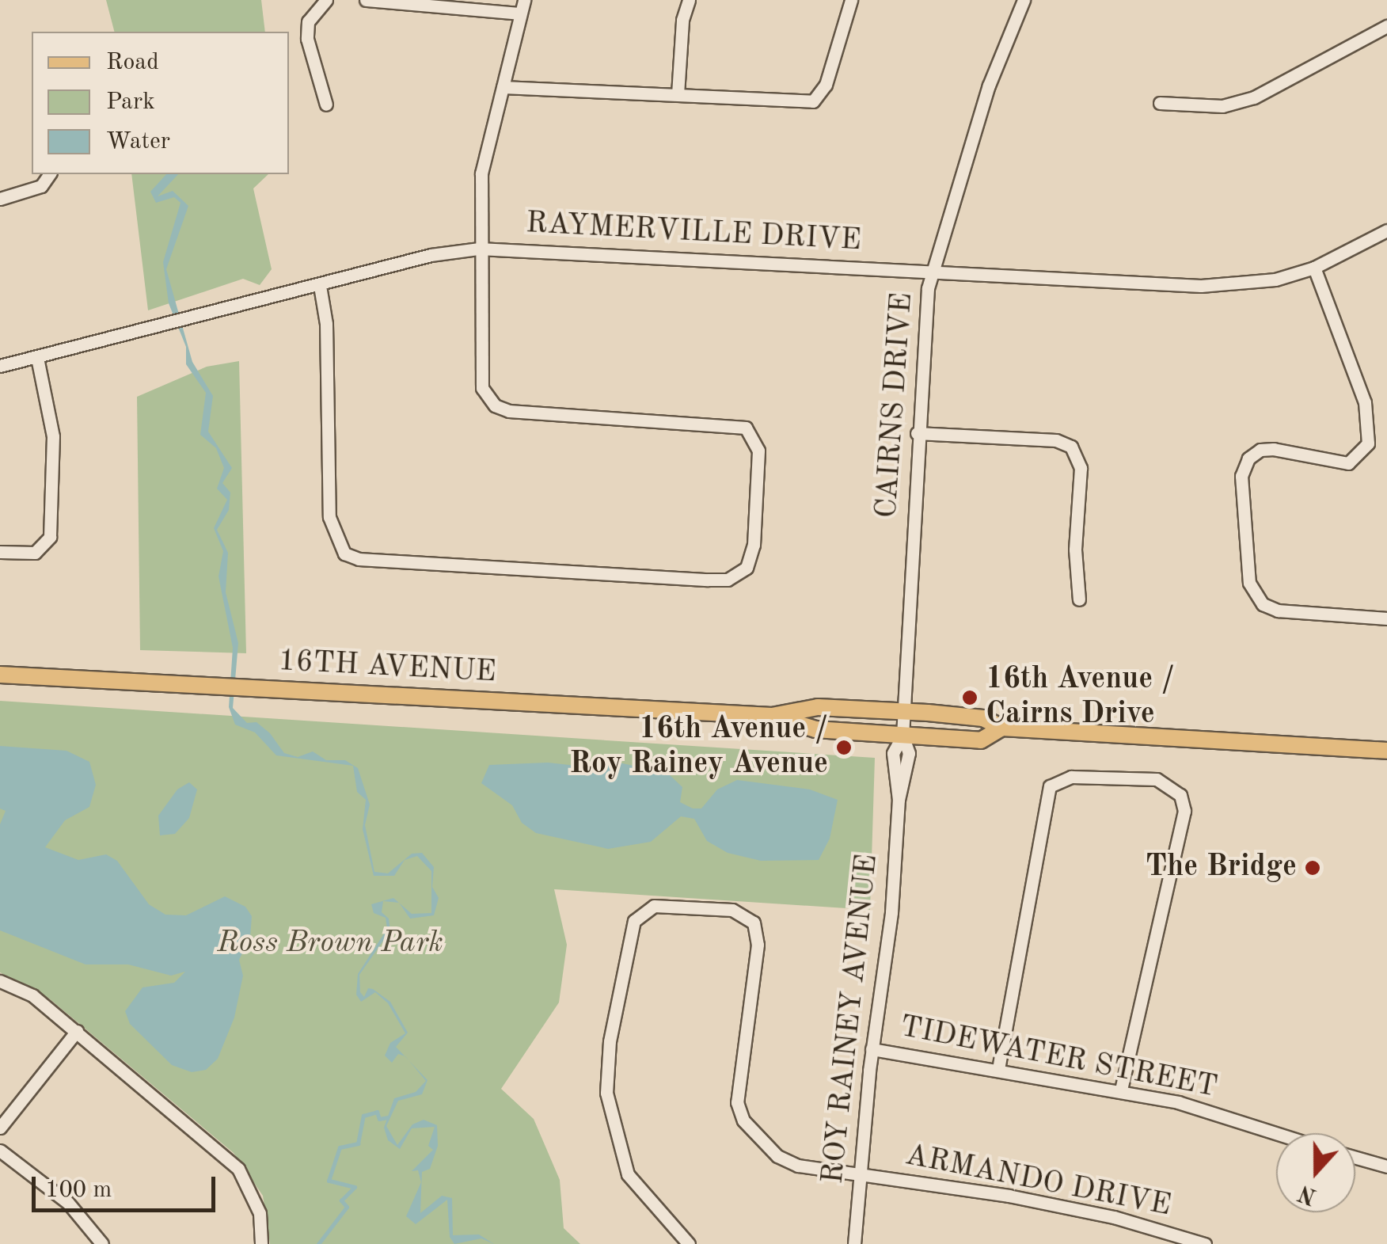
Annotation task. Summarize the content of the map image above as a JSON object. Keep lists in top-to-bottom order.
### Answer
{
  "streets": {
    "main road": ["16TH AVENUE"],
    "street": [
      "RAYMERVILLE DRIVE",
      "CAIRNS DRIVE",
      "ROY RAINEY AVENUE",
      "TIDEWATER STREET",
      "ARMANDO DRIVE"
    ]
  },
  "crossings": [
    ["RAYMERVILLE DRIVE", "CAIRNS DRIVE"],
    ["CAIRNS DRIVE", "16TH AVENUE"],
    ["CAIRNS DRIVE", "ROY RAINEY AVENUE"],
    ["16TH AVENUE", "ROY RAINEY AVENUE"],
    ["ROY RAINEY AVENUE", "TIDEWATER STREET"],
    ["ROY RAINEY AVENUE", "ARMANDO DRIVE"]
  ],
  "parks": ["Ross Brown Park"],
  "places": ["16th Avenue / Cairns Drive", "16th Avenue / Roy Rainey Avenue", "The Bridge"],
  "legend": ["Road", "Park", "Water"],
  "scale_bar": "100 m",
  "north": "bottom"
}
